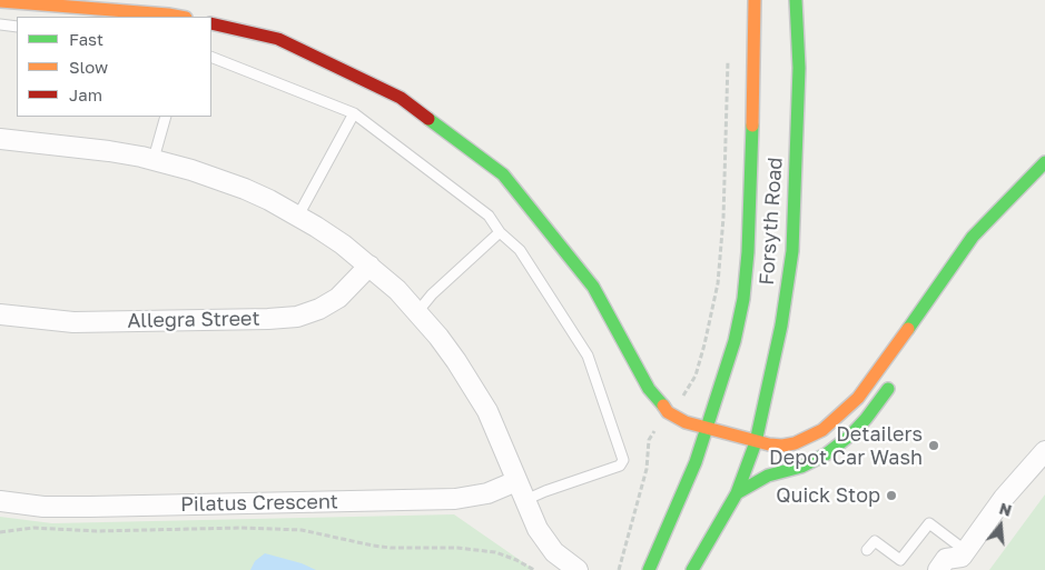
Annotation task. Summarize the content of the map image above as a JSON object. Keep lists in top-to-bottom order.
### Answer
{
  "streets": {
    "main road": ["Forsyth Road"],
    "street": ["Allegra Street", "Pilatus Crescent"]
  },
  "places": ["Detailers Depot Car Wash", "Quick Stop"],
  "legend": ["Fast", "Slow", "Jam"],
  "north": "top"
}
